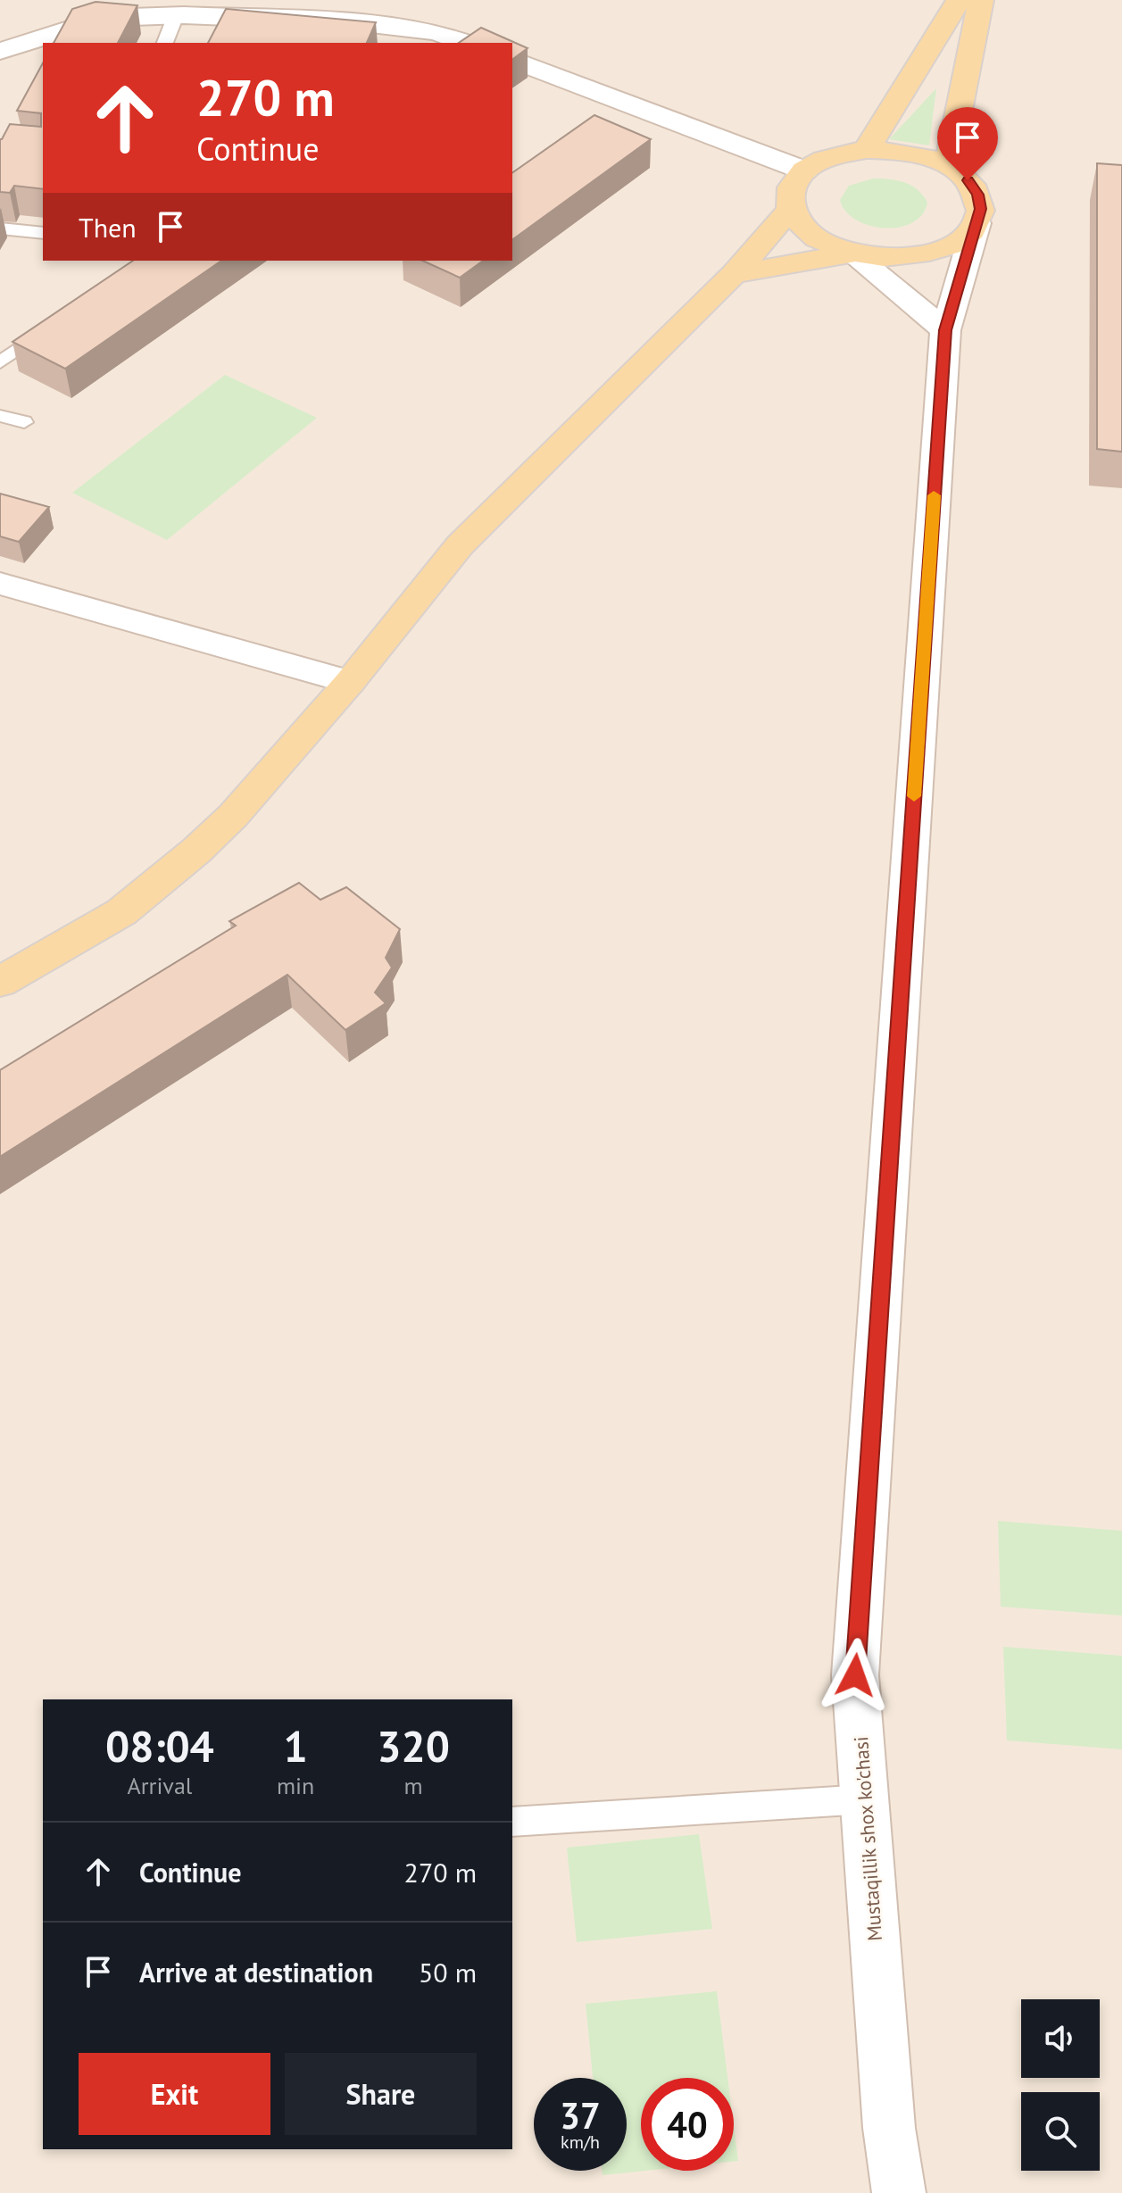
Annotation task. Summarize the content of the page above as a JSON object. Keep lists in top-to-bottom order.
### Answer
{
  "streets": {
    "street": ["Mustaqillik shox ko'chasi"]
  },
  "page": {
    "turn": ["270 m", "Continue"],
    "then": "Then",
    "eta": [
      "08:04",
      "Arrival",
      "1",
      "min",
      "320",
      "m"
    ],
    "list": [
      {
        "name": "Continue",
        "value": "270 m"
      },
      {
        "name": "Arrive at destination",
        "value": "50 m"
      }
    ],
    "buttons": ["Exit", "Share"],
    "speed": "37 km/h",
    "limit": "40"
  }
}
